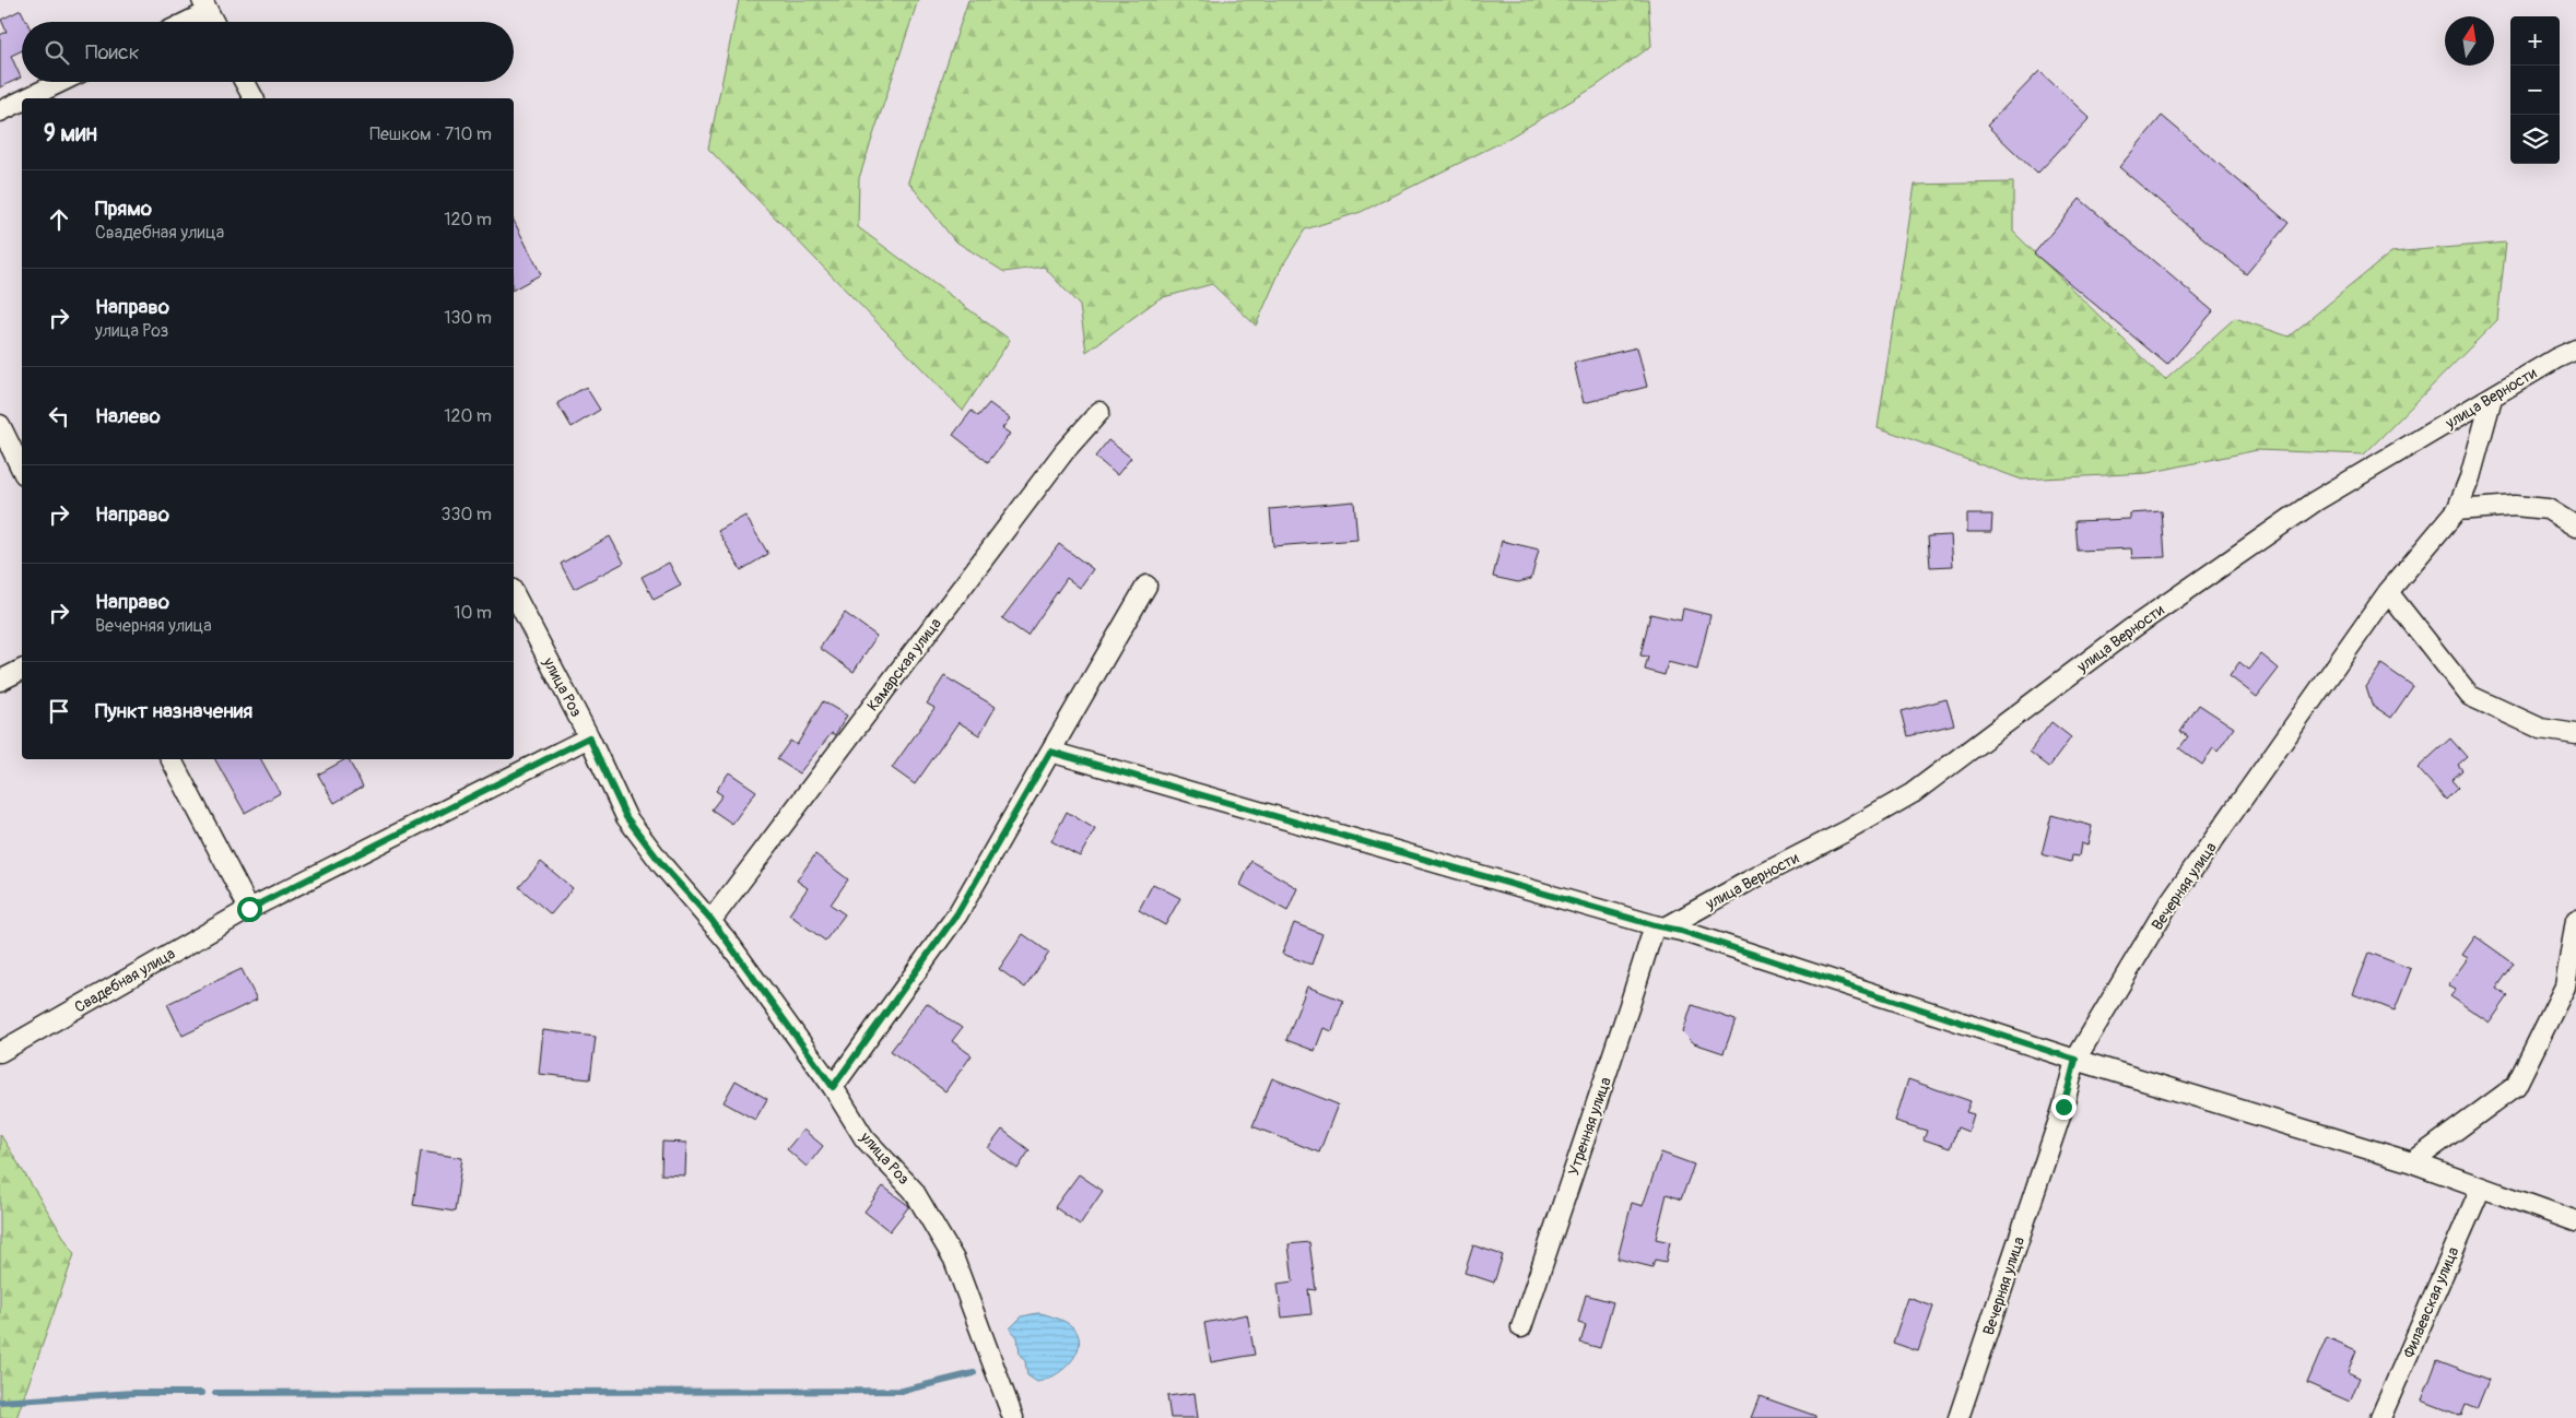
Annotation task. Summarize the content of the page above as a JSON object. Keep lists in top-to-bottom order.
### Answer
{
  "streets": {
    "street": [
      "улица Верности",
      "Камарская улица",
      "улица Роз",
      "Вечерняя улица",
      "Свадебная улица",
      "Утренняя улица",
      "Филаевская улица"
    ]
  },
  "crossings": [
    ["улица Верности", "Вечерняя улица"],
    ["улица Верности", "Утренняя улица"],
    ["Камарская улица", "улица Роз"],
    ["улица Роз", "Свадебная улица"]
  ],
  "north": "top",
  "page": {
    "map_buttons": ["+", "−"],
    "search": "Поиск",
    "heading": ["9 мин", "Пешком · 710 m"],
    "list": [
      ["Прямо", "Свадебная улица", "120 m"],
      ["Направо", "улица Роз", "130 m"],
      ["Налево", "120 m"],
      ["Направо", "330 m"],
      ["Направо", "Вечерняя улица", "10 m"],
      "Пункт назначения"
    ]
  }
}
